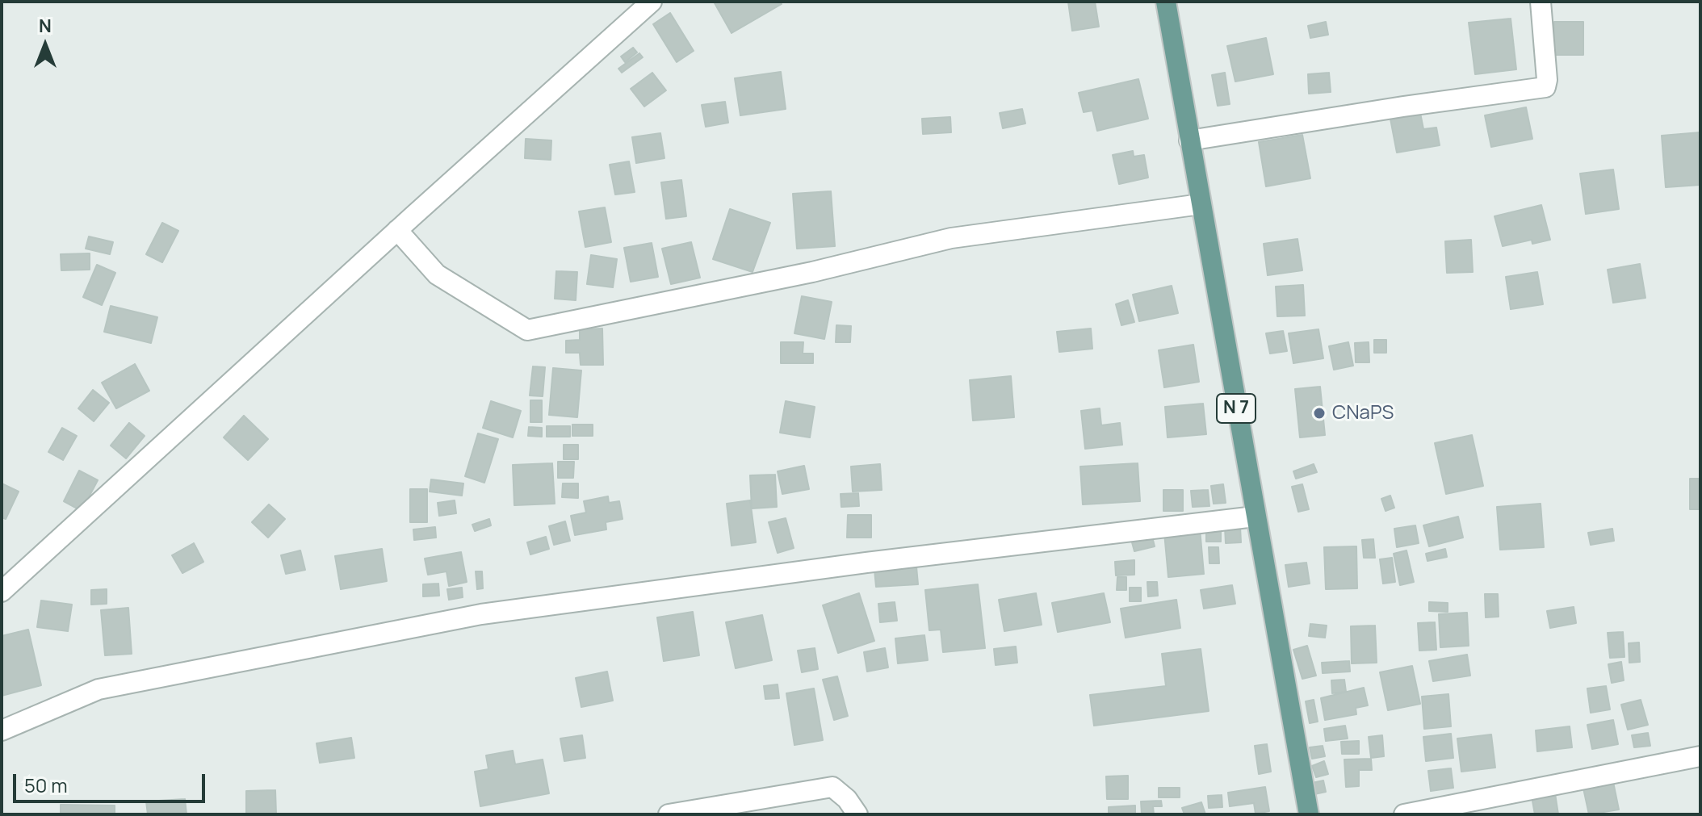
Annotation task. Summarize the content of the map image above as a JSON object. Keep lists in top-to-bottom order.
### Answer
{
  "streets": {
    "main road": ["N 7"]
  },
  "places": ["CNaPS"],
  "scale_bar": "50 m",
  "north": "top"
}
